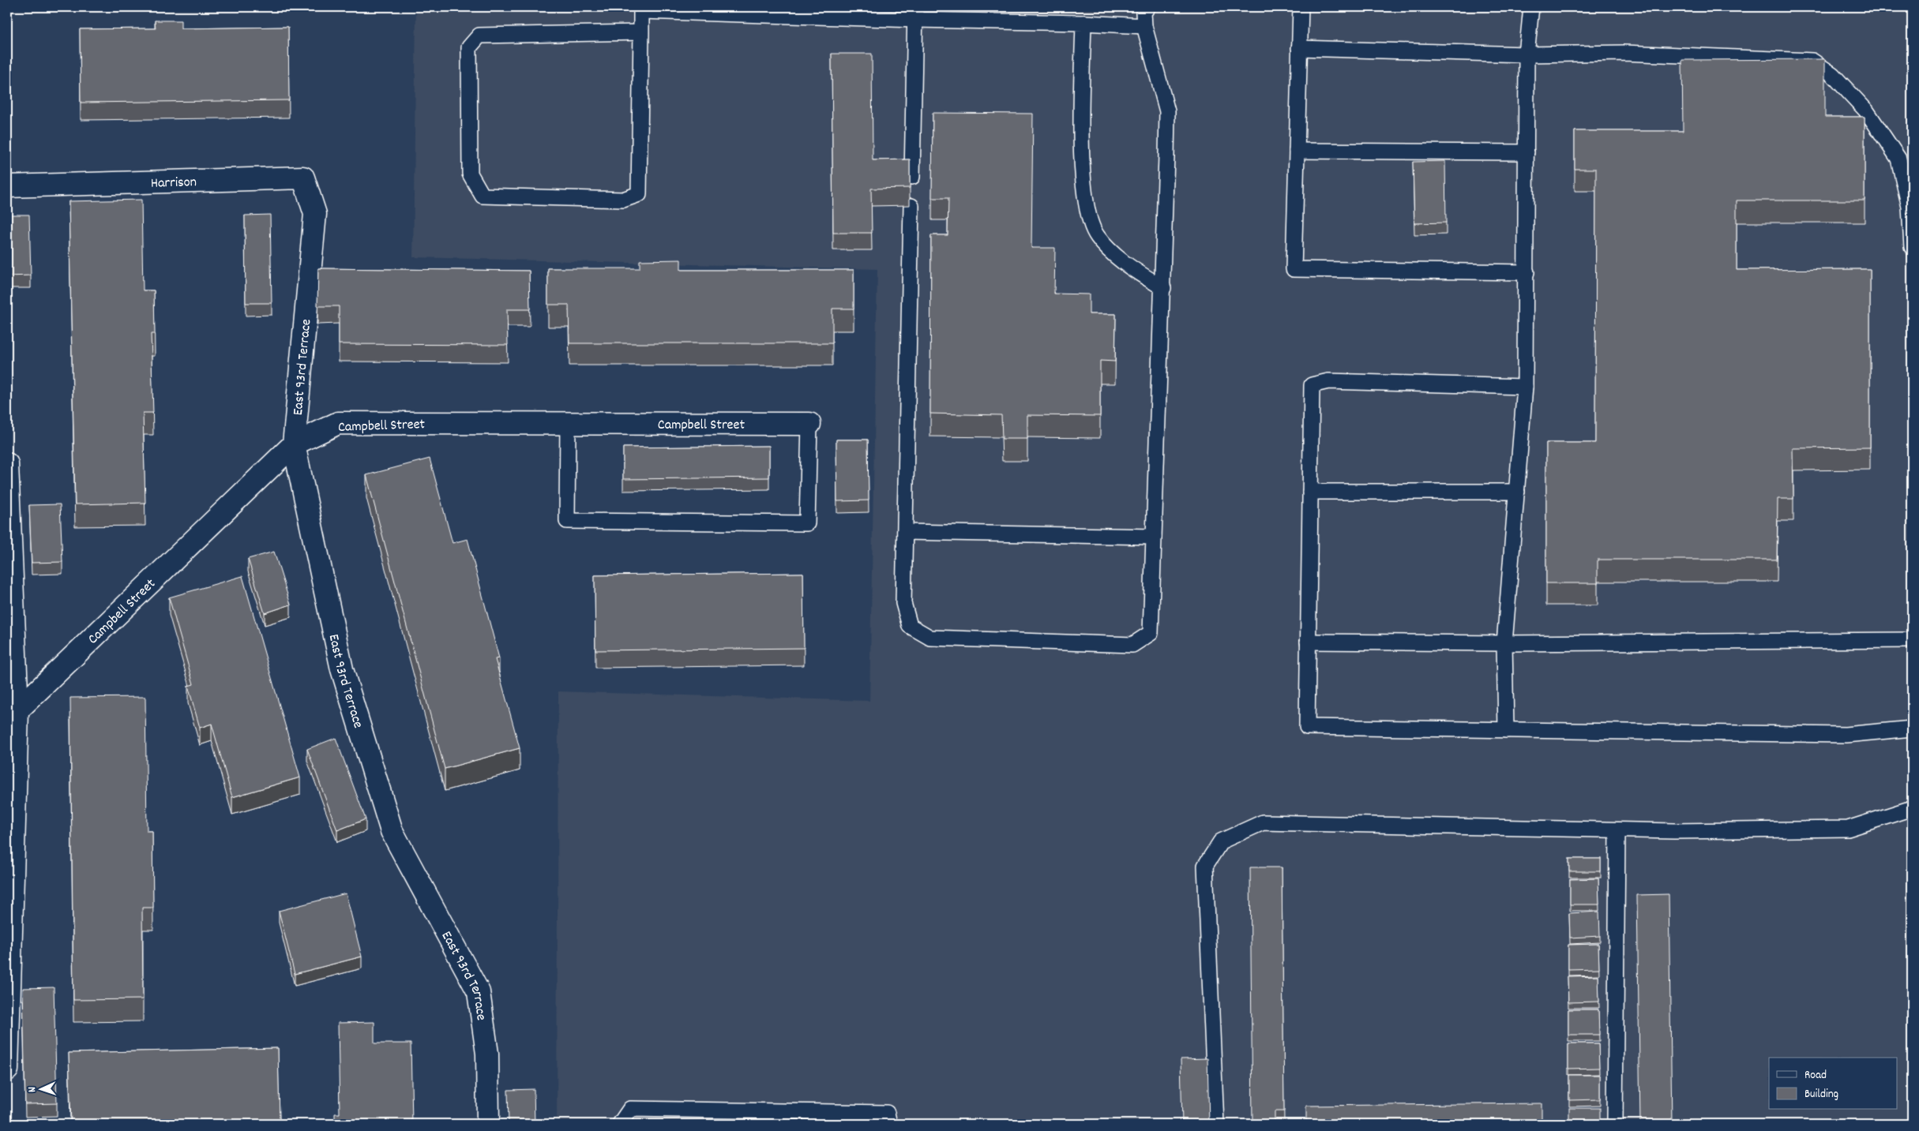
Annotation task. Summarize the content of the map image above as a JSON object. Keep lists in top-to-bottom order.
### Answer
{
  "streets": {
    "street": ["Harrison", "East 93rd Terrace", "Campbell Street"]
  },
  "crossings": [
    ["Harrison", "East 93rd Terrace"],
    ["East 93rd Terrace", "Campbell Street"]
  ],
  "legend": ["Road", "Building"],
  "north": "left"
}
